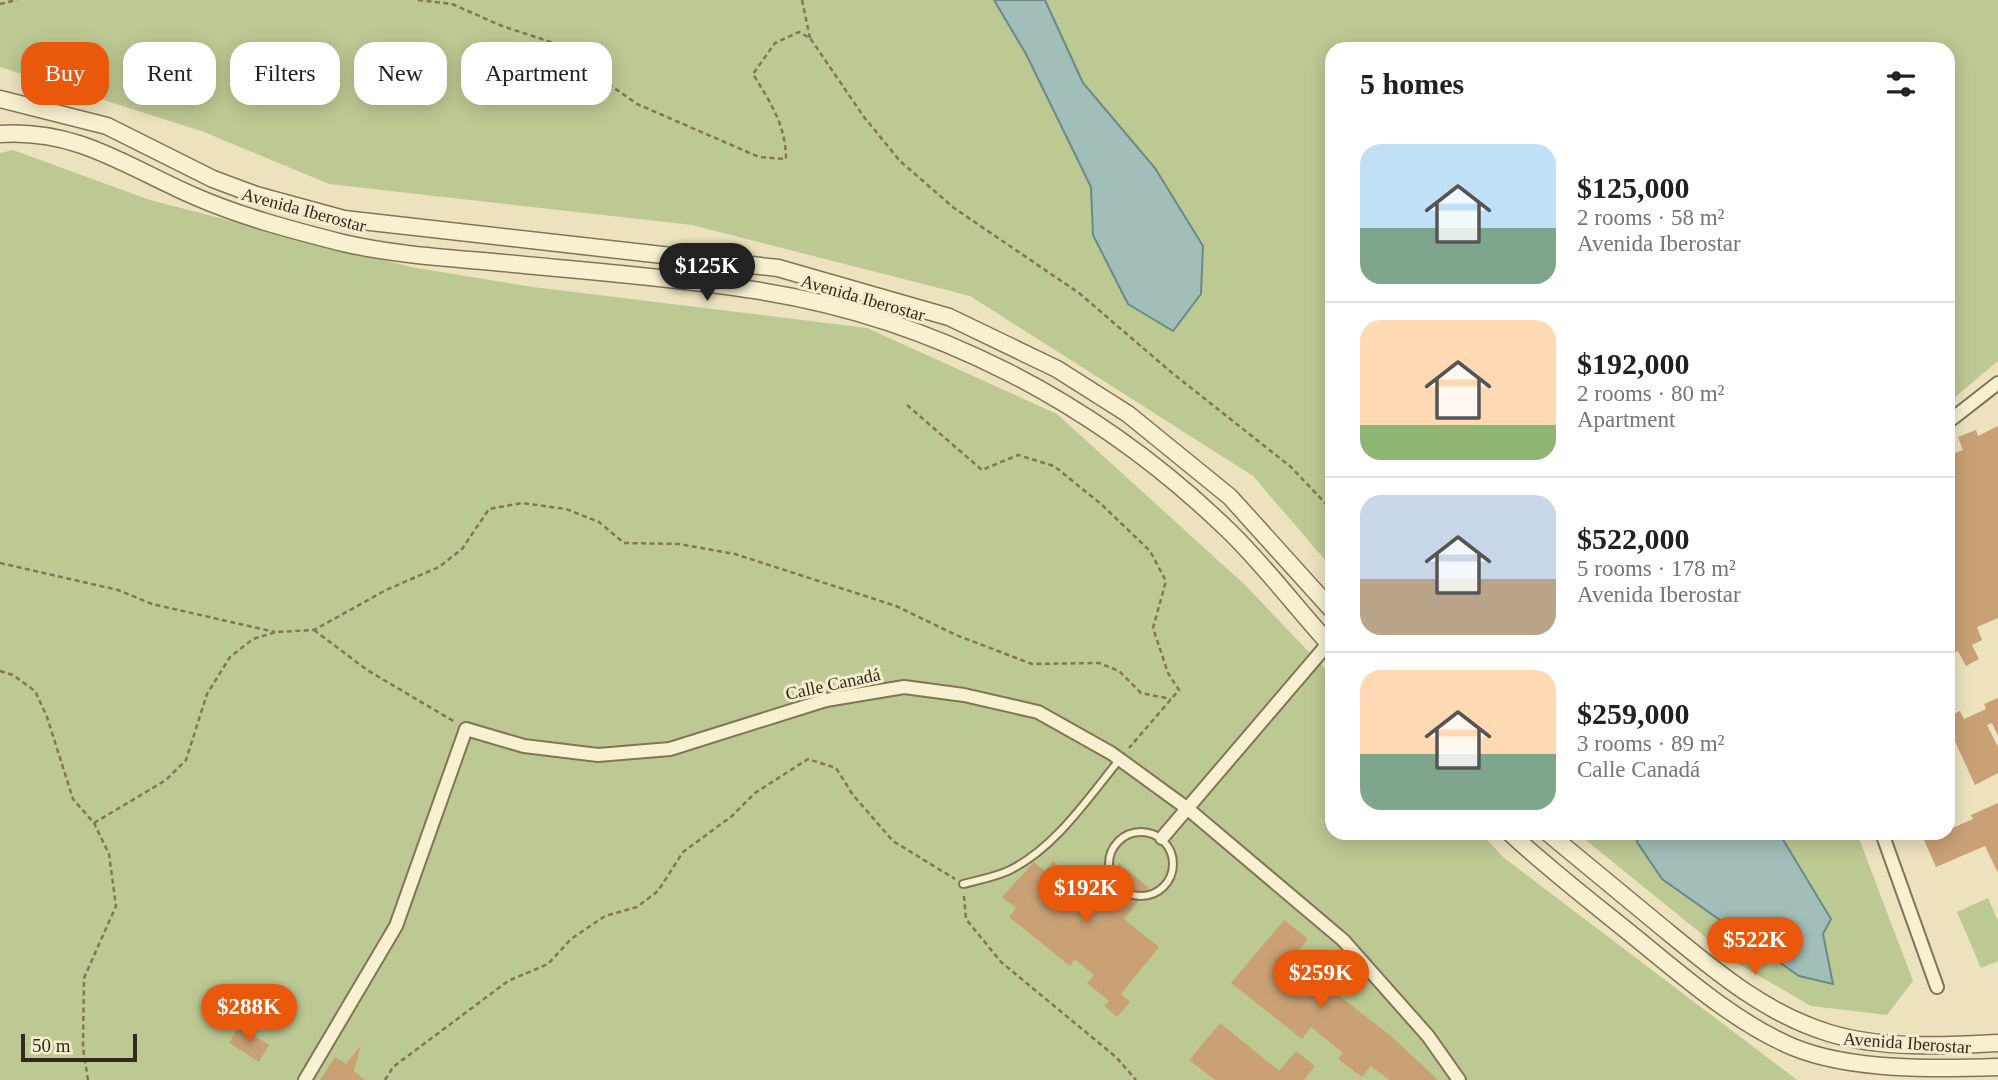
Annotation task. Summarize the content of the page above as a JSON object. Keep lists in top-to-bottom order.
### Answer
{
  "streets": {
    "street": ["Avenida Iberostar", "Calle Canadá"]
  },
  "scale_bar": "50 m",
  "page": {
    "chip": [
      "Buy",
      "Rent",
      "Filters",
      "New",
      "Apartment"
    ],
    "heading": "5 homes",
    "list": [
      {
        "name": "$125,000",
        "note": "2 rooms · 58 m² · Avenida Iberostar"
      },
      {
        "name": "$192,000",
        "note": "2 rooms · 80 m² · Apartment"
      },
      {
        "name": "$522,000",
        "note": "5 rooms · 178 m² · Avenida Iberostar"
      },
      {
        "name": "$259,000",
        "note": "3 rooms · 89 m² · Calle Canadá"
      }
    ],
    "price": [
      "$125K",
      "$192K",
      "$522K",
      "$259K",
      "$288K"
    ],
    "scale": "50 m"
  }
}
